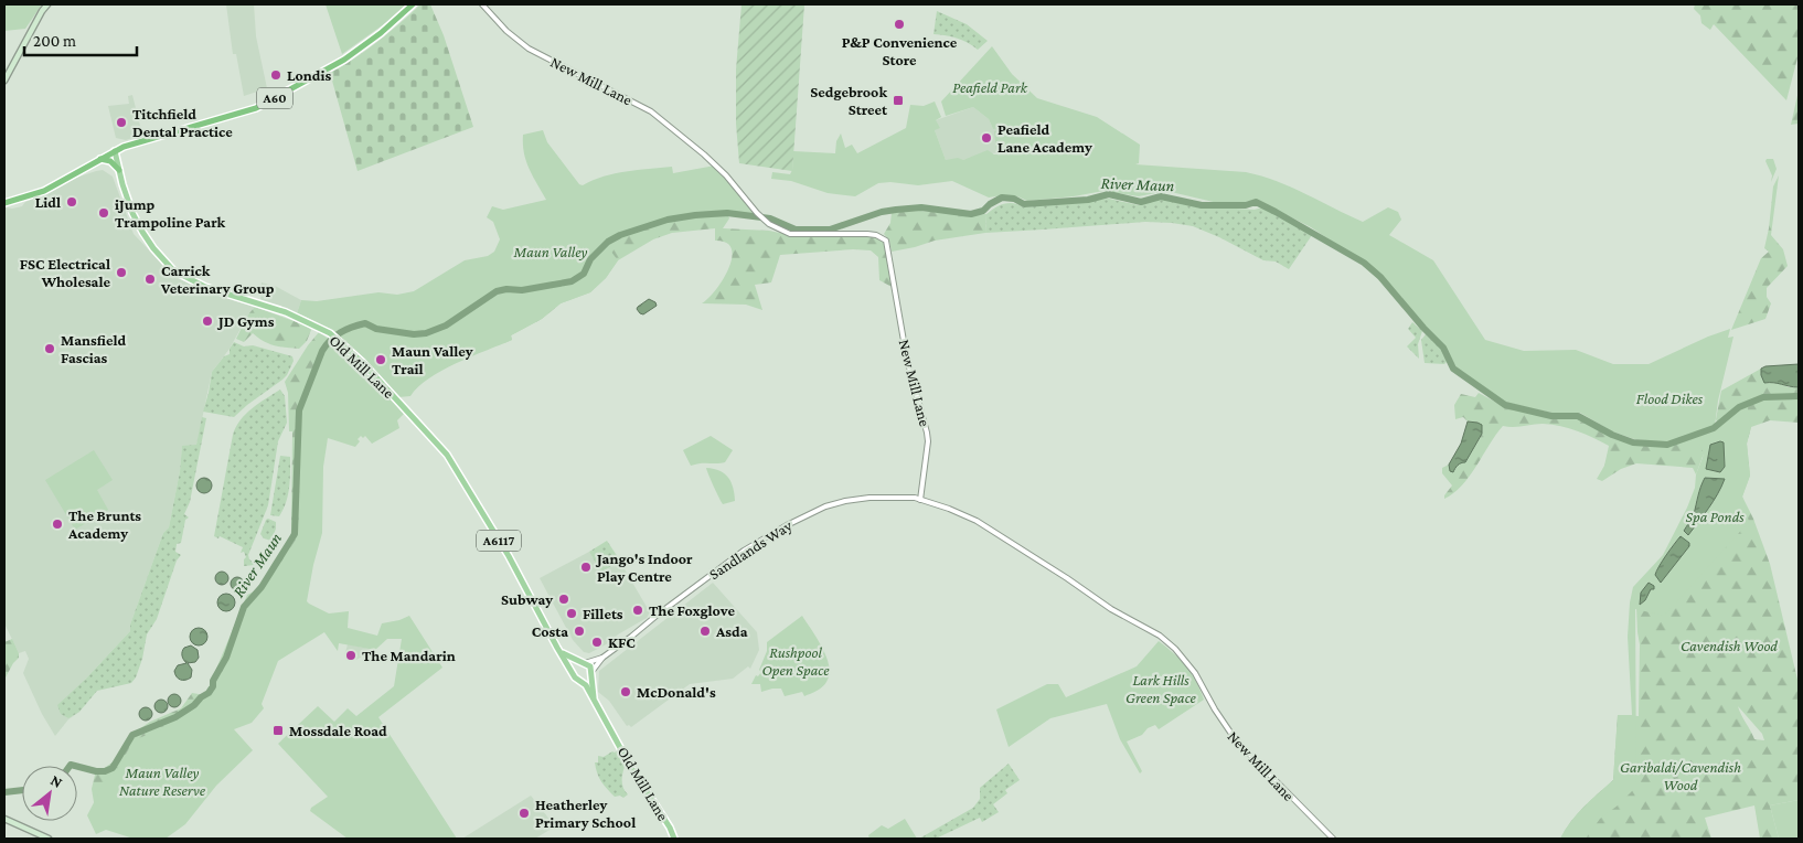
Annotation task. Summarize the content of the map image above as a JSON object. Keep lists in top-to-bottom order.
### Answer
{
  "streets": {
    "highway": ["A60"],
    "main road": ["Old Mill Lane", "A6117"],
    "street": ["New Mill Lane", "Sandlands Way"]
  },
  "crossings": [
    ["New Mill Lane", "Sandlands Way"],
    ["A60", "Old Mill Lane"]
  ],
  "water": ["River Maun"],
  "parks": [
    "Peafield Park",
    "Maun Valley",
    "Flood Dikes",
    "Spa Ponds",
    "Cavendish Wood",
    "Rushpool Open Space",
    "Lark Hills Green Space",
    "Garibaldi/Cavendish Wood",
    "Maun Valley Nature Reserve"
  ],
  "places": {
    "other": [
      "P&P Convenience Store",
      "Londis",
      "Titchfield Dental Practice",
      "Peafield Lane Academy",
      "Lidl",
      "iJump Trampoline Park",
      "FSC Electrical Wholesale",
      "Carrick Veterinary Group",
      "JD Gyms",
      "Mansfield Fascias",
      "Maun Valley Trail",
      "The Brunts Academy",
      "Jango's Indoor Play Centre",
      "Subway",
      "The Foxglove",
      "Fillets",
      "Costa",
      "Asda",
      "KFC",
      "The Mandarin",
      "McDonald's",
      "Heatherley Primary School"
    ],
    "transit": ["Sedgebrook Street", "Mossdale Road"]
  },
  "scale_bar": "200 m",
  "north": "top right"
}
